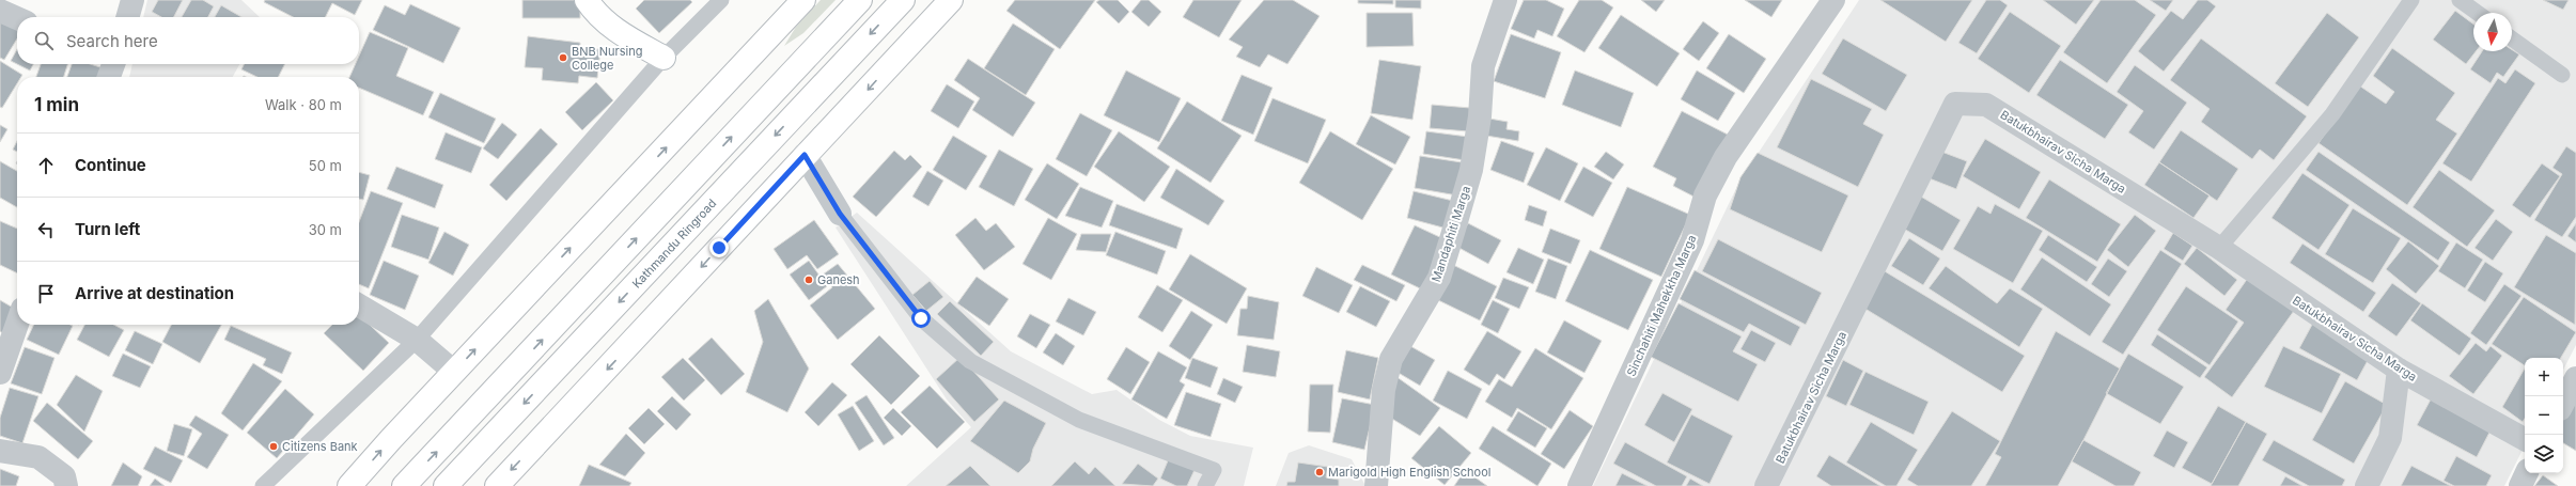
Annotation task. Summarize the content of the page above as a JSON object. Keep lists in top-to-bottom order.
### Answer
{
  "streets": {
    "main road": ["Kathmandu Ringroad"],
    "street": ["Batukbhairav Sicha Marga", "Mandaphiti Marga", "Sinchahiti Mahekkha Marga"]
  },
  "places": [
    "BNB Nursing College",
    "Ganesh",
    "Citizens Bank",
    "Marigold High English School"
  ],
  "north": "bottom",
  "page": {
    "search": "Search here",
    "heading": ["1 min", "Walk · 80 m"],
    "list": [
      ["Continue", "50 m"],
      ["Turn left", "30 m"],
      "Arrive at destination"
    ],
    "map_buttons": ["+", "−"]
  }
}
